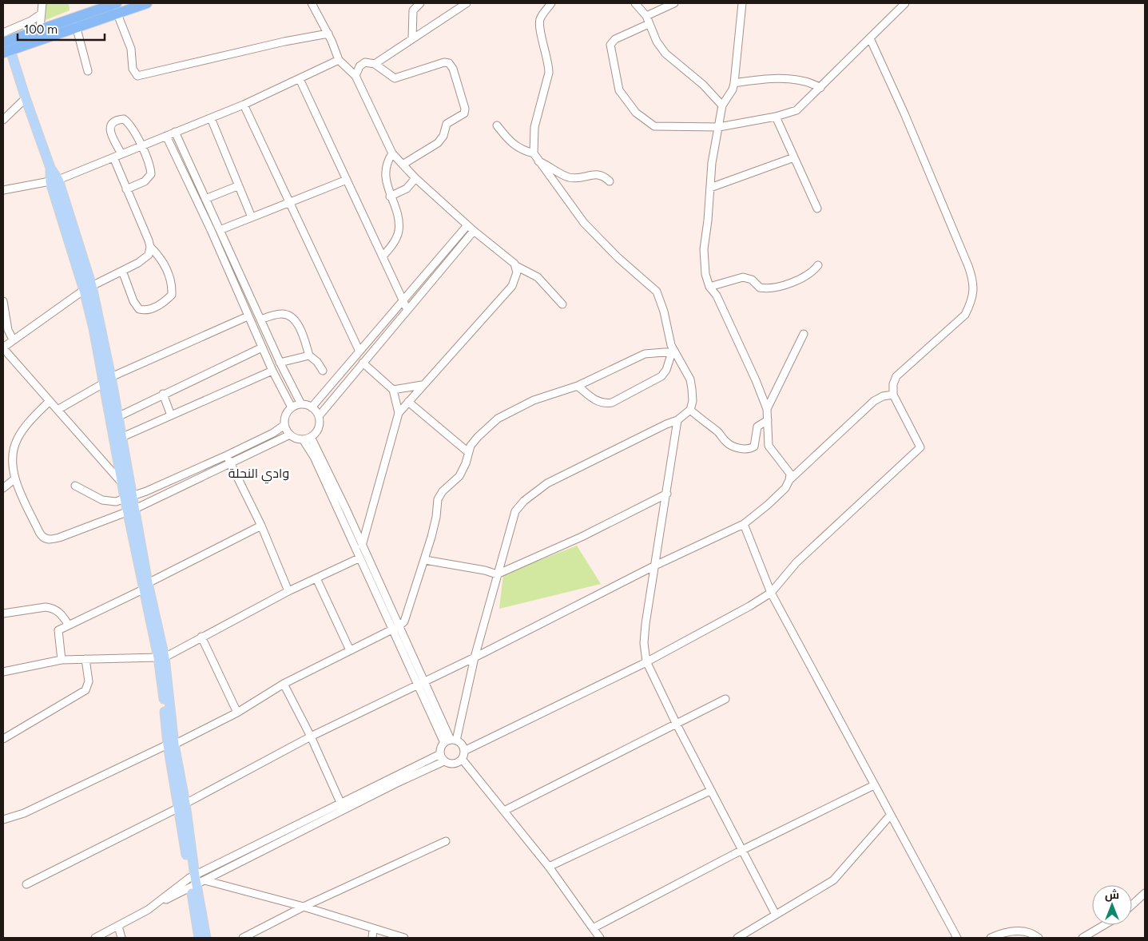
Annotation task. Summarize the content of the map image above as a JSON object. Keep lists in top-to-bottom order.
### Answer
{
  "districts": ["وادي النحلة"],
  "scale_bar": "100 m",
  "north": "top"
}
